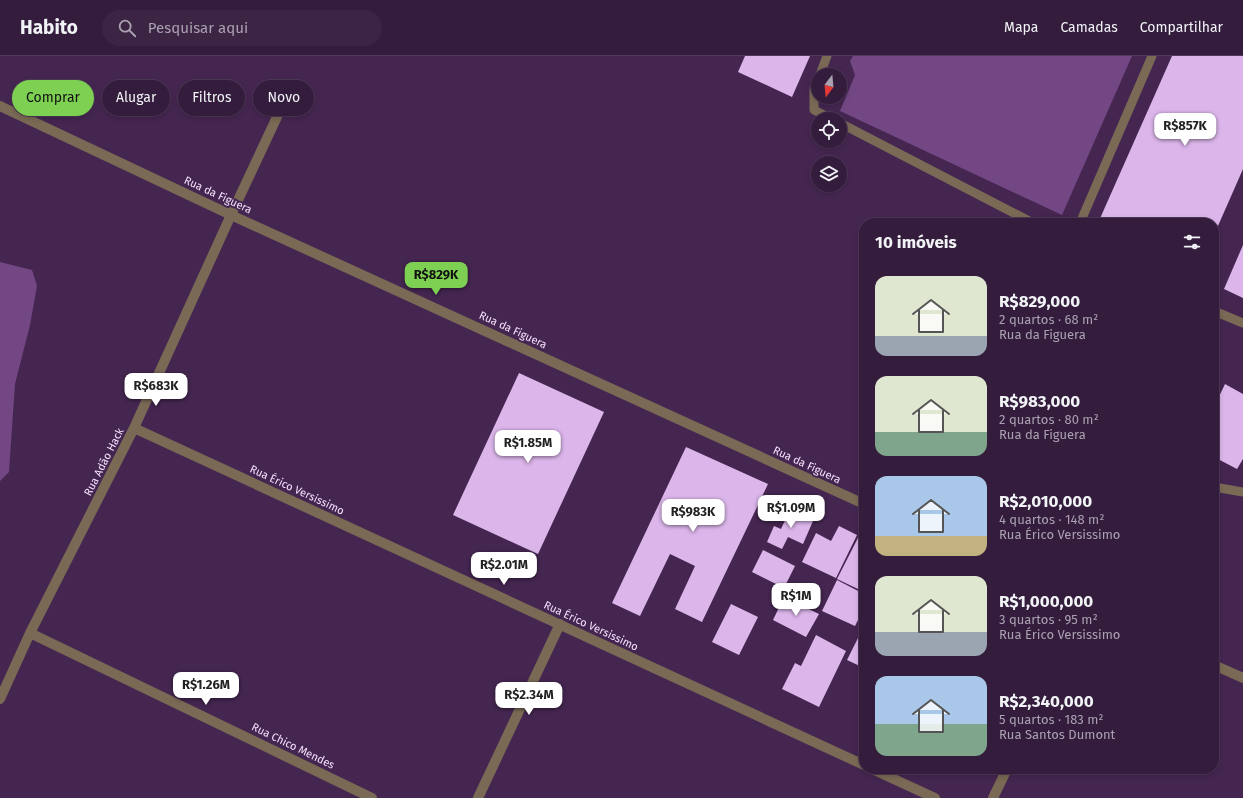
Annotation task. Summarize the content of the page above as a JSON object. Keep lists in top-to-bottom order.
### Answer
{
  "streets": {
    "street": [
      "Rua da Figuera",
      "Rua Adão Hack",
      "Rua Érico Versissimo",
      "Rua Chico Mendes"
    ]
  },
  "crossings": [
    ["Rua da Figuera", "Rua Adão Hack"],
    ["Rua Adão Hack", "Rua Érico Versissimo"],
    ["Rua Adão Hack", "Rua Chico Mendes"]
  ],
  "north": "bottom",
  "page": {
    "header": "Habito",
    "search": "Pesquisar aqui",
    "nav": ["Mapa", "Camadas", "Compartilhar"],
    "chip": [
      "Comprar",
      "Alugar",
      "Filtros",
      "Novo"
    ],
    "price": [
      "R$857K",
      "R$829K",
      "R$683K",
      "R$1.85M",
      "R$1.09M",
      "R$983K",
      "R$2.01M",
      "R$1M",
      "R$1.26M",
      "R$2.34M"
    ],
    "heading": "10 imóveis",
    "list": [
      {
        "name": "R$829,000",
        "note": "2 quartos · 68 m² · Rua da Figuera"
      },
      {
        "name": "R$983,000",
        "note": "2 quartos · 80 m² · Rua da Figuera"
      },
      {
        "name": "R$2,010,000",
        "note": "4 quartos · 148 m² · Rua Érico Versissimo"
      },
      {
        "name": "R$1,000,000",
        "note": "3 quartos · 95 m² · Rua Érico Versissimo"
      },
      {
        "name": "R$2,340,000",
        "note": "5 quartos · 183 m² · Rua Santos Dumont"
      }
    ]
  }
}
